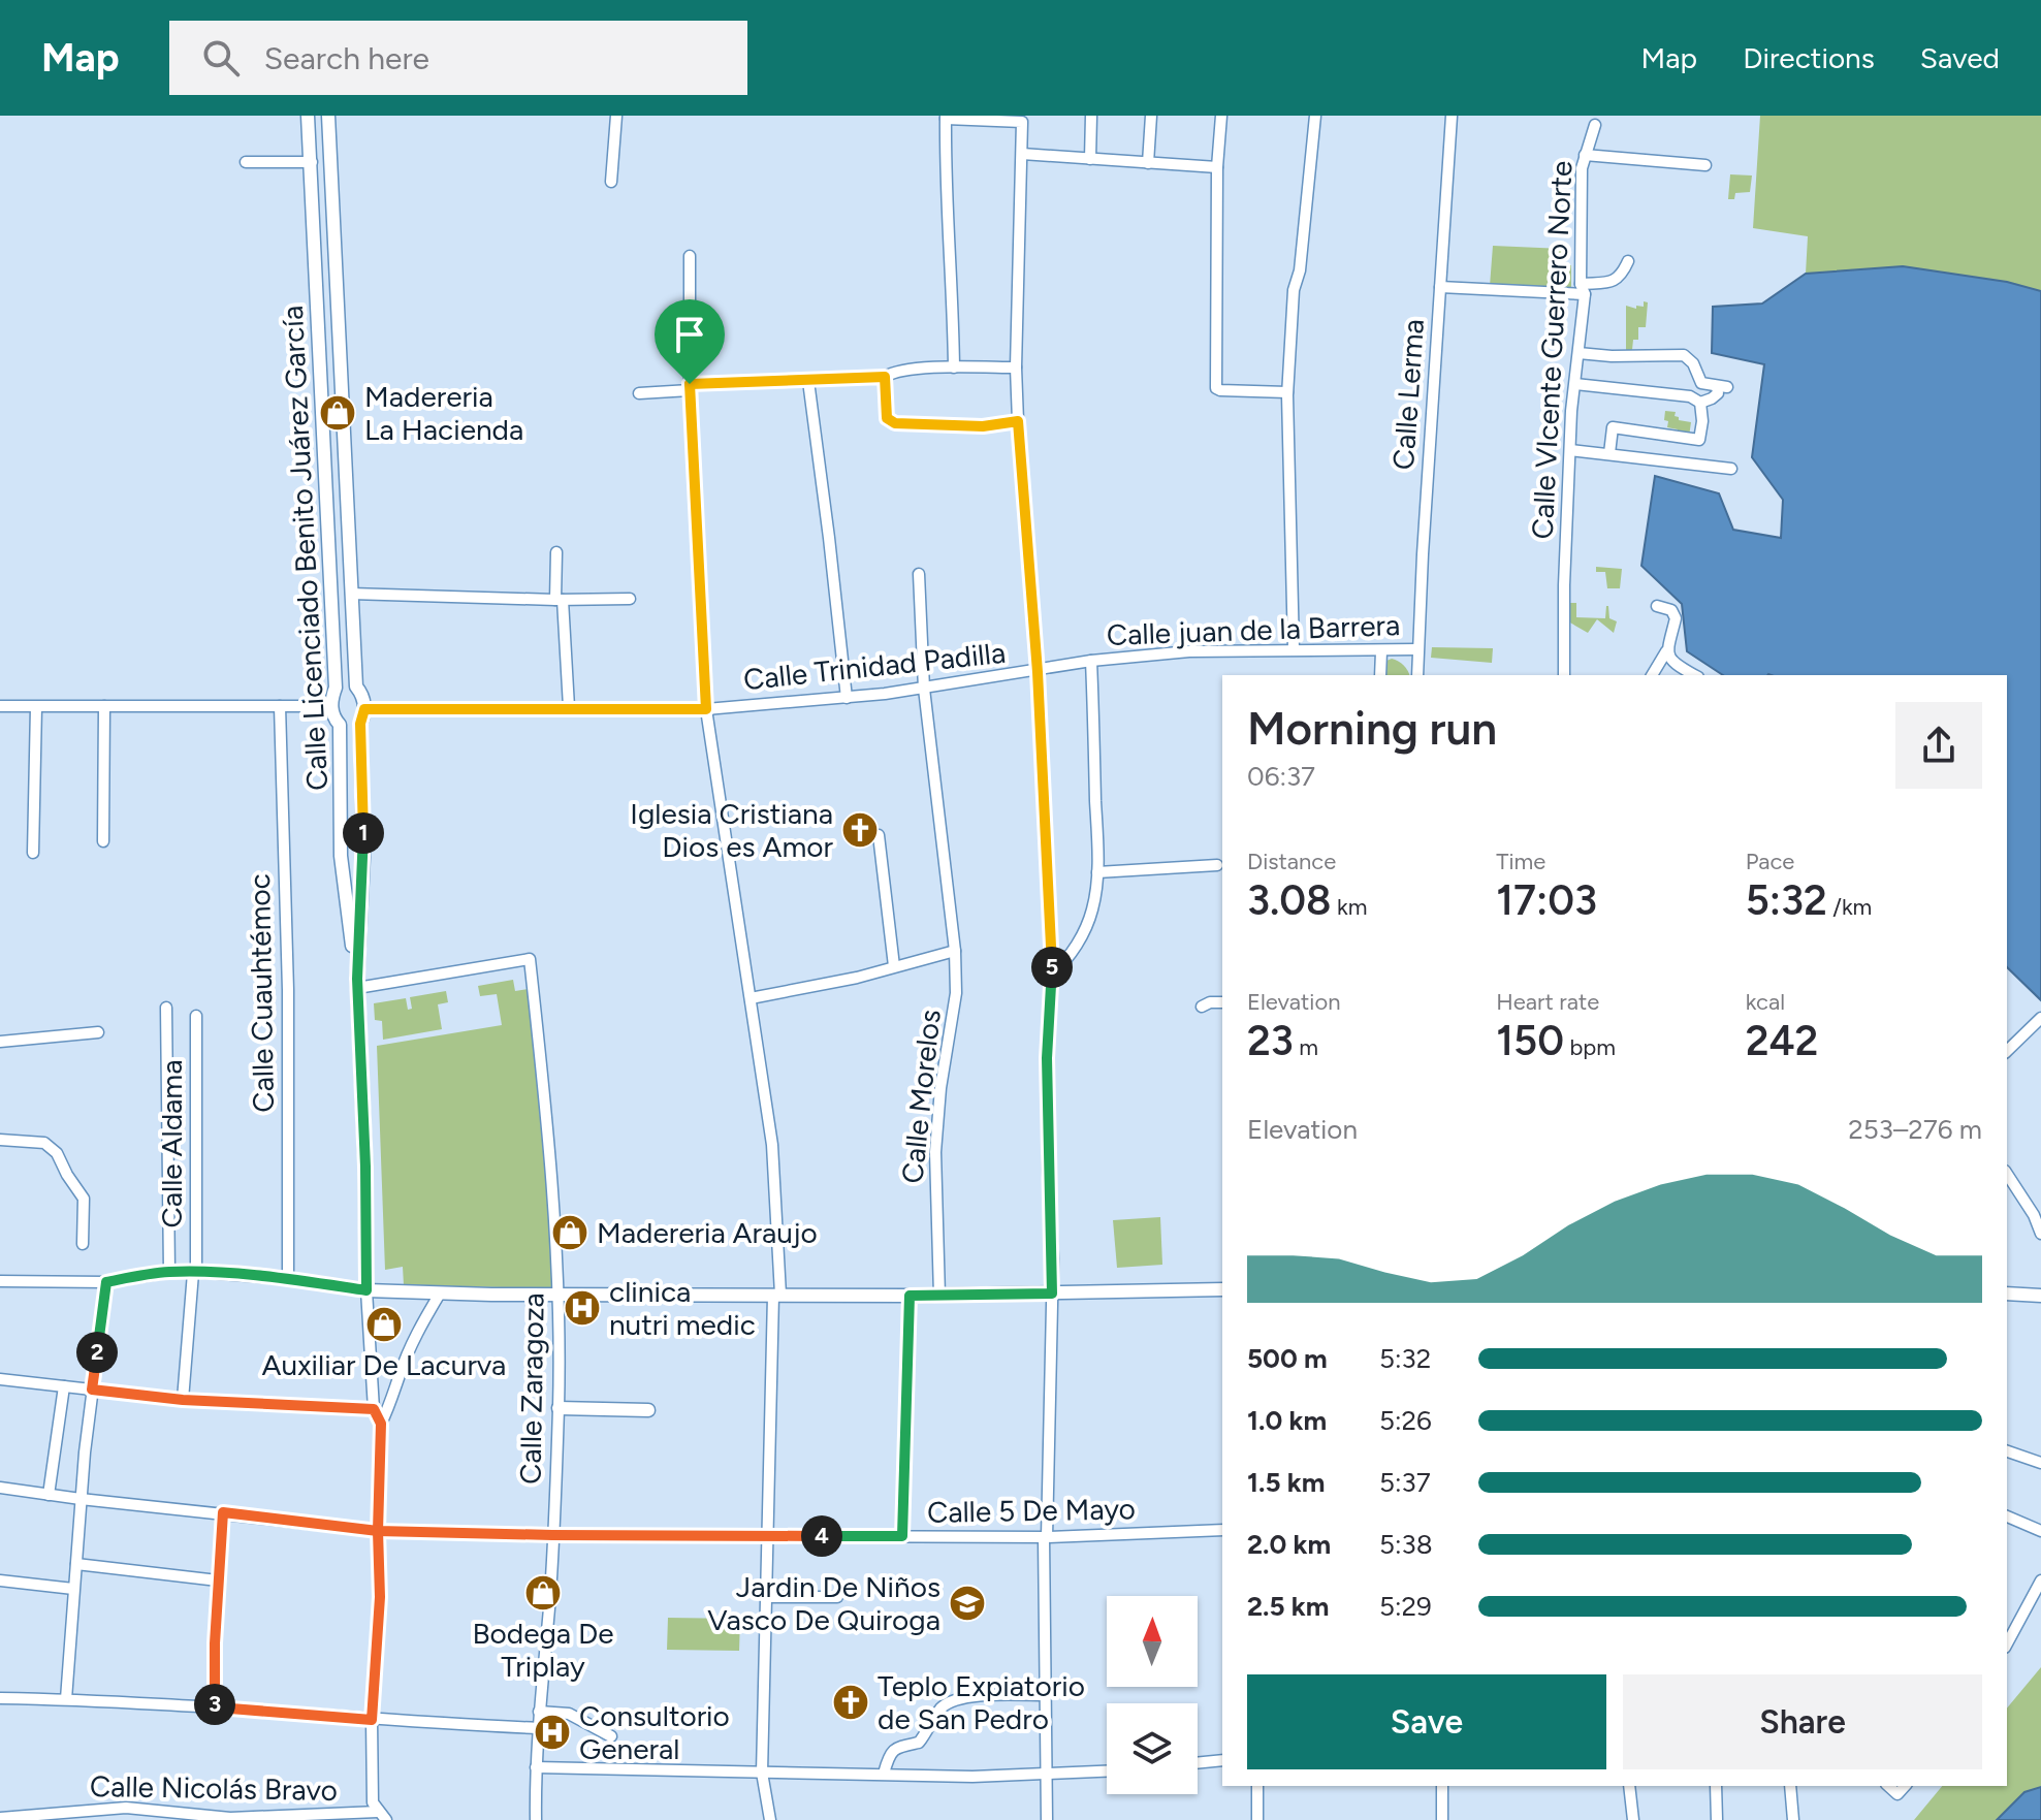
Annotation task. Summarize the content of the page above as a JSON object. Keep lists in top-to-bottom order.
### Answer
{
  "streets": {
    "street": [
      "Calle VIcente Guerrero Norte",
      "Calle Lerma",
      "Calle Licenciado Benito Juárez García",
      "Calle juan de la Barrera",
      "Calle Trinidad Padilla",
      "Calle Cuauhtémoc",
      "Calle Morelos",
      "Calle Aldama",
      "Calle Zaragoza",
      "Calle 5 De Mayo",
      "Calle Nicolás Bravo"
    ]
  },
  "crossings": [
    ["Calle Lerma", "Calle juan de la Barrera"],
    ["Calle Licenciado Benito Juárez García", "Calle Trinidad Padilla"],
    ["Calle Licenciado Benito Juárez García", "Calle Zaragoza"],
    ["Calle Licenciado Benito Juárez García", "Calle 5 De Mayo"],
    ["Calle Licenciado Benito Juárez García", "Calle Nicolás Bravo"],
    ["Calle juan de la Barrera", "Calle Trinidad Padilla"],
    ["Calle Trinidad Padilla", "Calle Morelos"],
    ["Calle Zaragoza", "Calle 5 De Mayo"]
  ],
  "places": {
    "shop": [
      "Madereria La Hacienda",
      "Madereria Araujo",
      "Auxiliar De Lacurva",
      "Bodega De Triplay"
    ],
    "church": ["Iglesia Cristiana Dios es Amor", "Teplo Expiatorio de San Pedro"],
    "hospital": ["clinica nutri medic", "Consultorio General"],
    "school or university": ["Jardin De Niños Vasco De Quiroga"]
  },
  "north": "top",
  "page": {
    "header": "Map",
    "search": "Search here",
    "nav": ["Map", "Directions", "Saved"],
    "heading": ["Morning run", "06:37"],
    "pins": [
      "1",
      "5",
      "2",
      "4",
      "3"
    ],
    "stats": [
      ["Distance", "3.08 km"],
      ["Time", "17:03"],
      ["Pace", "5:32 /km"],
      ["Elevation", "23 m"],
      ["Heart rate", "150 bpm"],
      ["kcal", "242"]
    ],
    "chart": ["Elevation", "253–276 m"],
    "list": [
      {
        "name": "500 m",
        "note": "5:32"
      },
      {
        "name": "1.0 km",
        "note": "5:26"
      },
      {
        "name": "1.5 km",
        "note": "5:37"
      },
      {
        "name": "2.0 km",
        "note": "5:38"
      },
      {
        "name": "2.5 km",
        "note": "5:29"
      }
    ],
    "buttons": ["Save", "Share"]
  }
}
